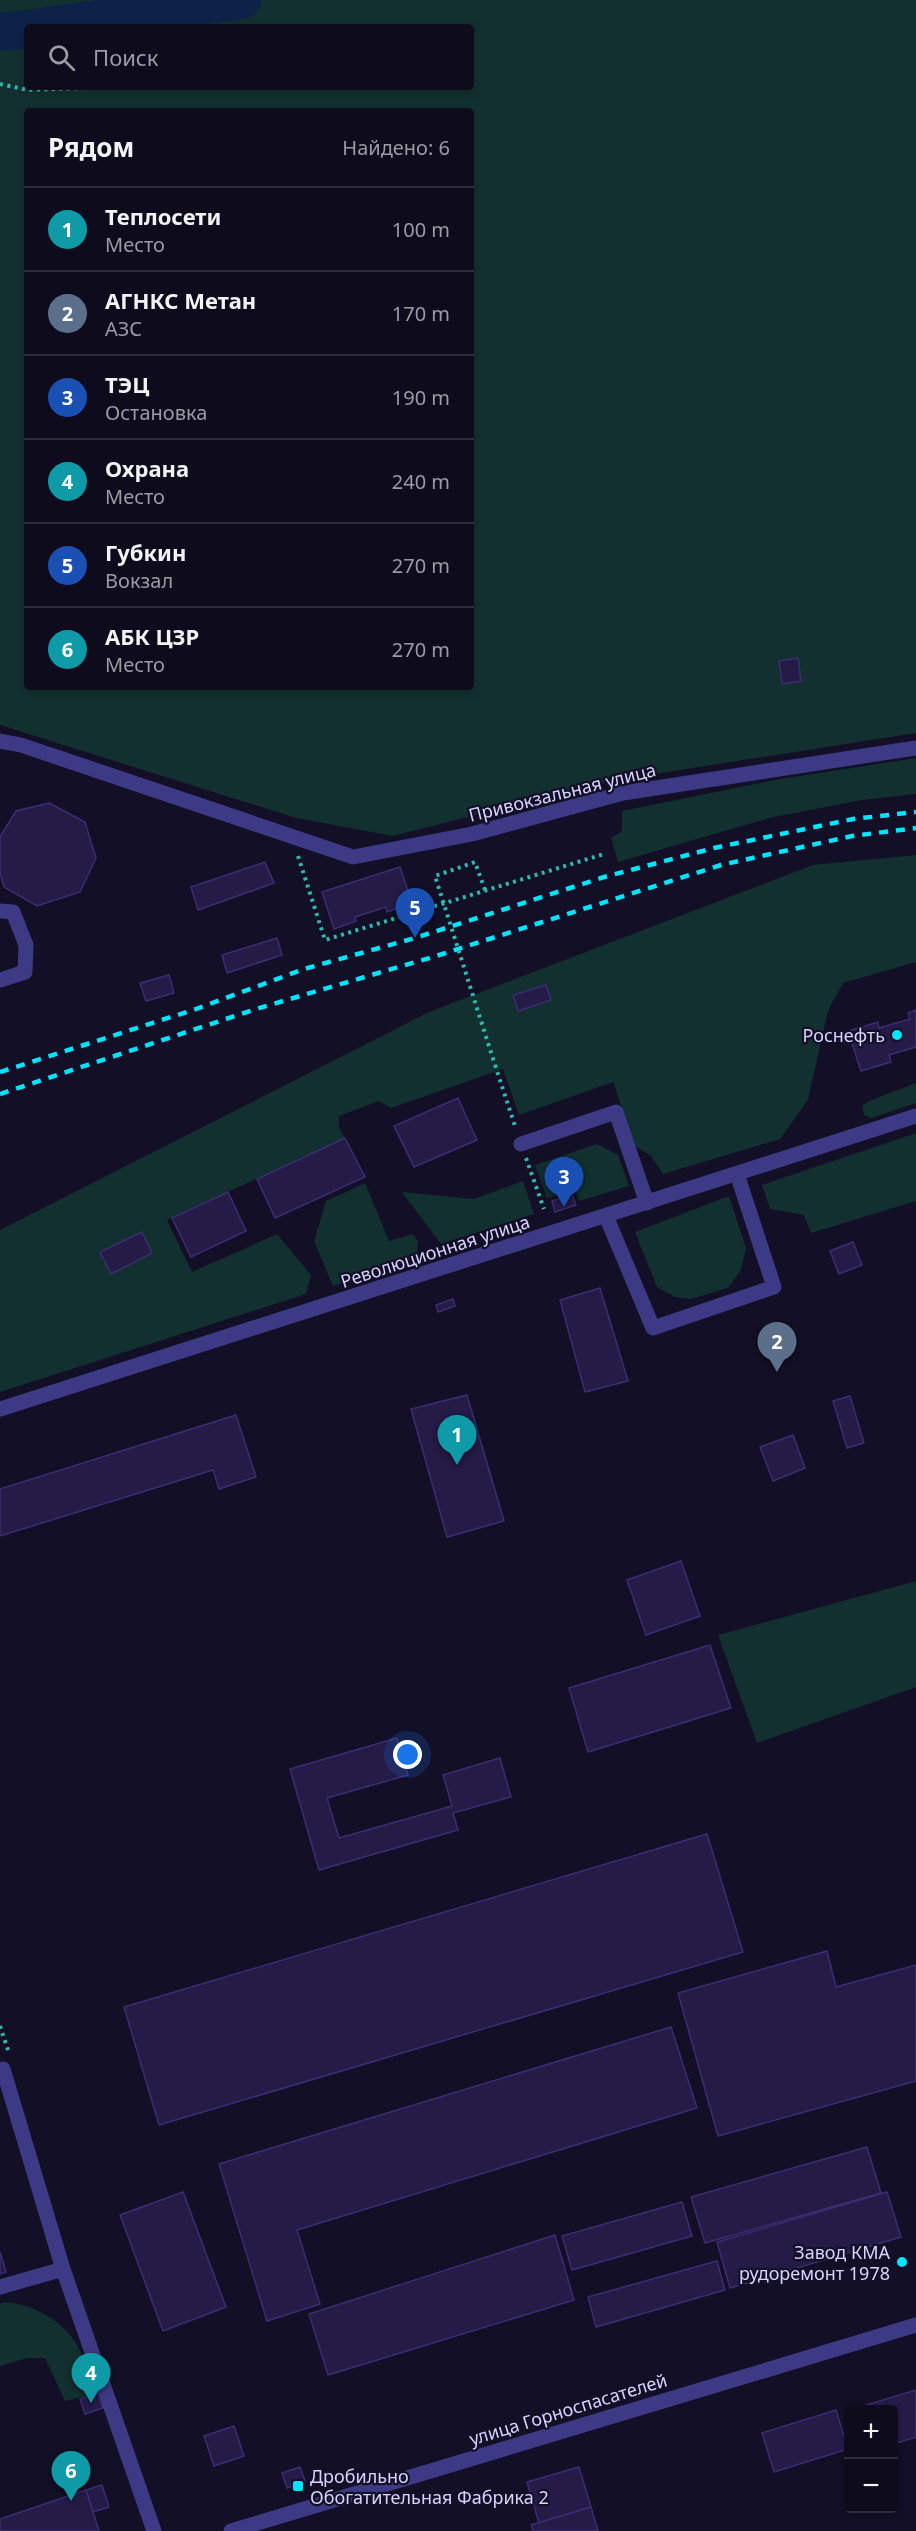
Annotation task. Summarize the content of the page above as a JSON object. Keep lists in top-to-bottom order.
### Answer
{
  "streets": {
    "street": ["Привокзальная улица", "Революционная улица", "улица Горноспасателей"]
  },
  "places": {
    "other": ["Роснефть", "Завод КМА рудоремонт 1978"],
    "transit": ["Дробильно Обогатительная Фабрика 2"]
  },
  "page": {
    "search": "Поиск",
    "heading": ["Рядом", "Найдено: 6"],
    "list": [
      {
        "mark": "1",
        "name": "Теплосети",
        "note": "Место",
        "value": "100 m"
      },
      {
        "mark": "2",
        "name": "АГНКС Метан",
        "note": "АЗС",
        "value": "170 m"
      },
      {
        "mark": "3",
        "name": "ТЭЦ",
        "note": "Остановка",
        "value": "190 m"
      },
      {
        "mark": "4",
        "name": "Охрана",
        "note": "Место",
        "value": "240 m"
      },
      {
        "mark": "5",
        "name": "Губкин",
        "note": "Вокзал",
        "value": "270 m"
      },
      {
        "mark": "6",
        "name": "АБК ЦЗР",
        "note": "Место",
        "value": "270 m"
      }
    ],
    "pins": [
      "5",
      "3",
      "2",
      "1",
      "4",
      "6"
    ],
    "map_buttons": ["+", "−"]
  }
}
